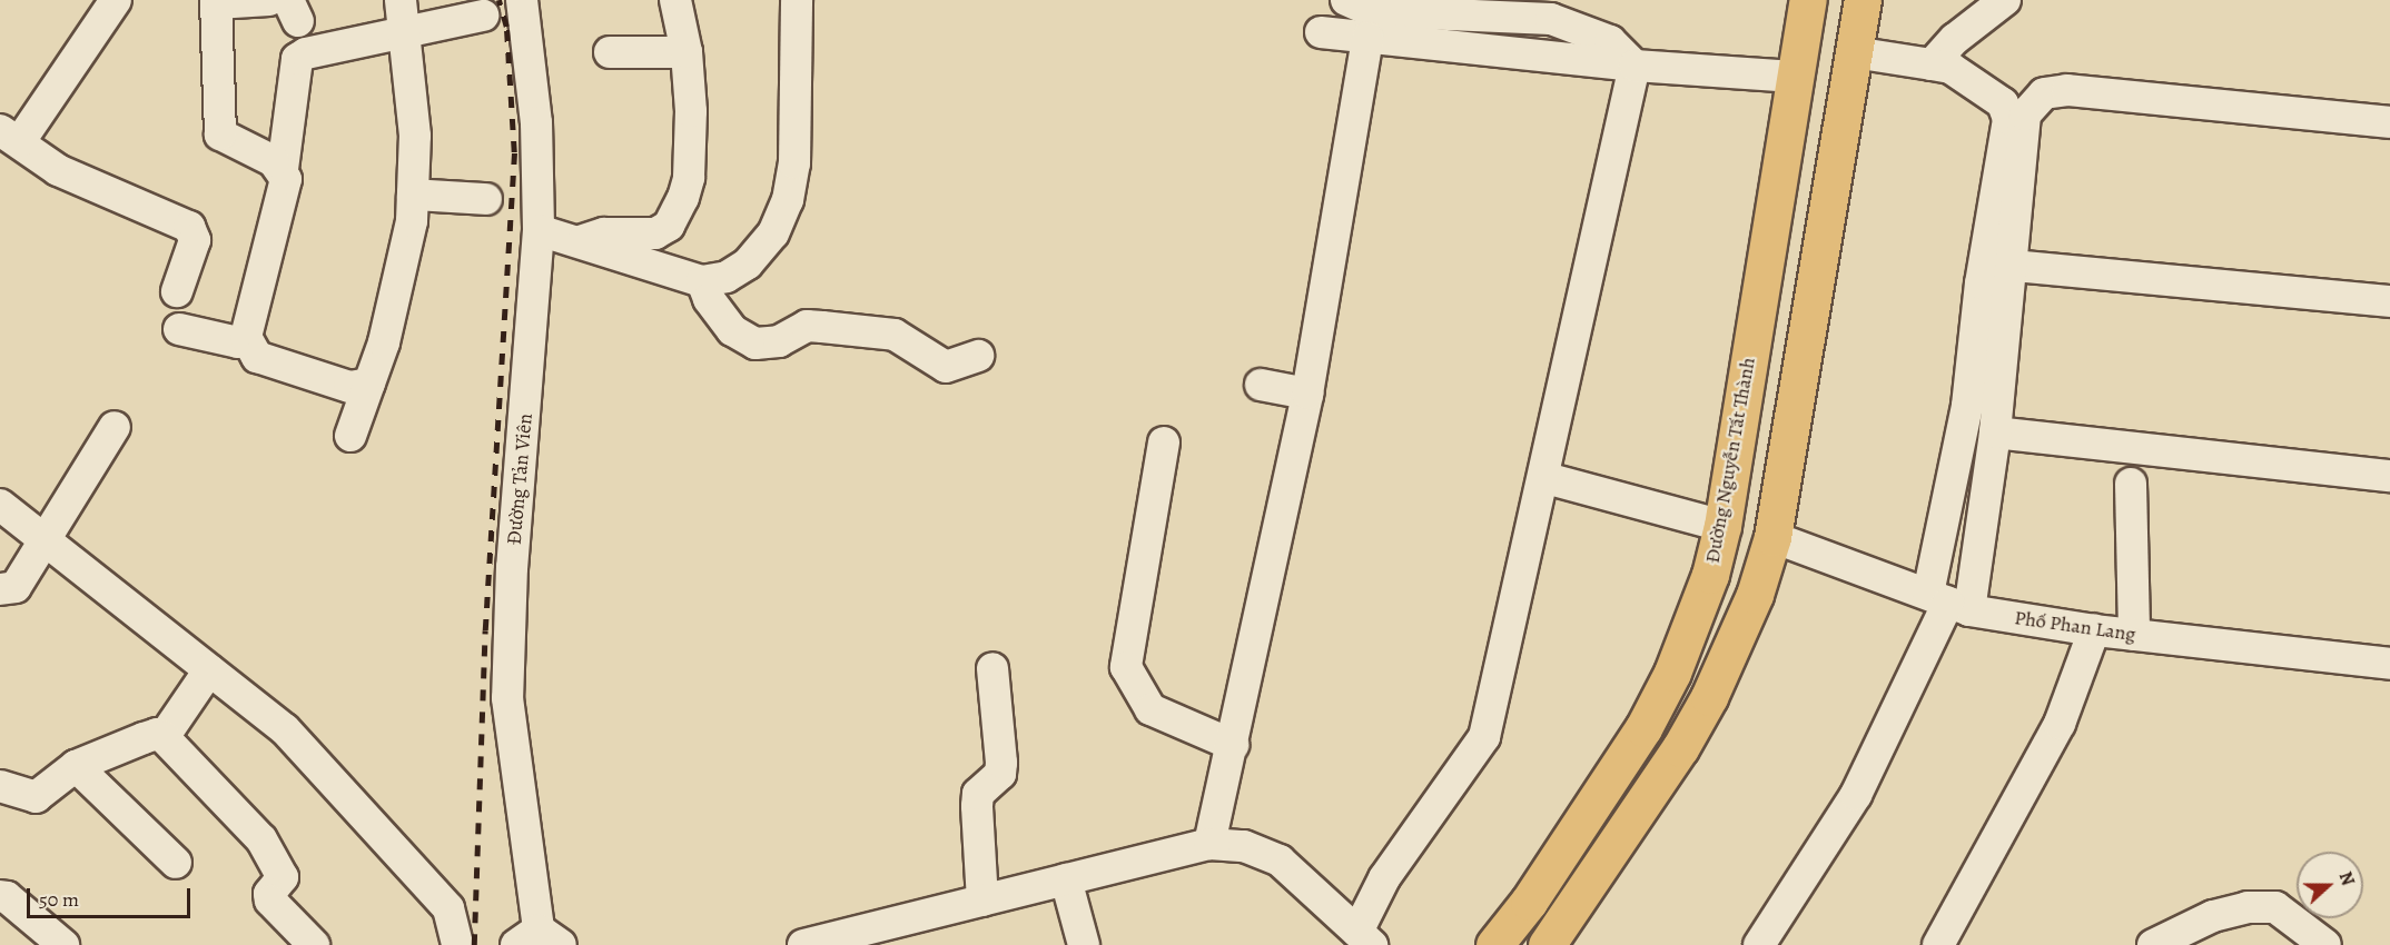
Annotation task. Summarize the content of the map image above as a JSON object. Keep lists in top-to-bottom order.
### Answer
{
  "streets": {
    "main road": ["Đường Nguyễn Tất Thành"],
    "street": ["Đường Tản Viên", "Phố Phan Lang"]
  },
  "scale_bar": "50 m",
  "north": "right"
}
